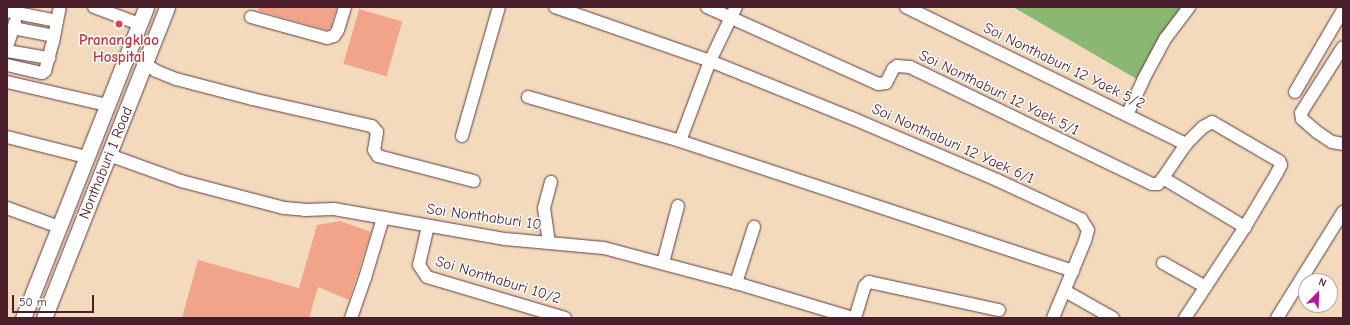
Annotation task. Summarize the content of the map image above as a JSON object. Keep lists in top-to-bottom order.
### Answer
{
  "streets": {
    "main road": ["Nonthaburi 1 Road"],
    "street": [
      "Soi Nonthaburi 12 Yaek 5/2",
      "Soi Nonthaburi 12 Yaek 5/1",
      "Soi Nonthaburi 12 Yaek 6/1",
      "Soi Nonthaburi 10",
      "Soi Nonthaburi 10/2"
    ]
  },
  "crossings": [
    ["Nonthaburi 1 Road", "Soi Nonthaburi 10"],
    ["Soi Nonthaburi 10", "Soi Nonthaburi 10/2"]
  ],
  "places": ["Pranangklao Hospital"],
  "scale_bar": "50 m",
  "north": "top right"
}
